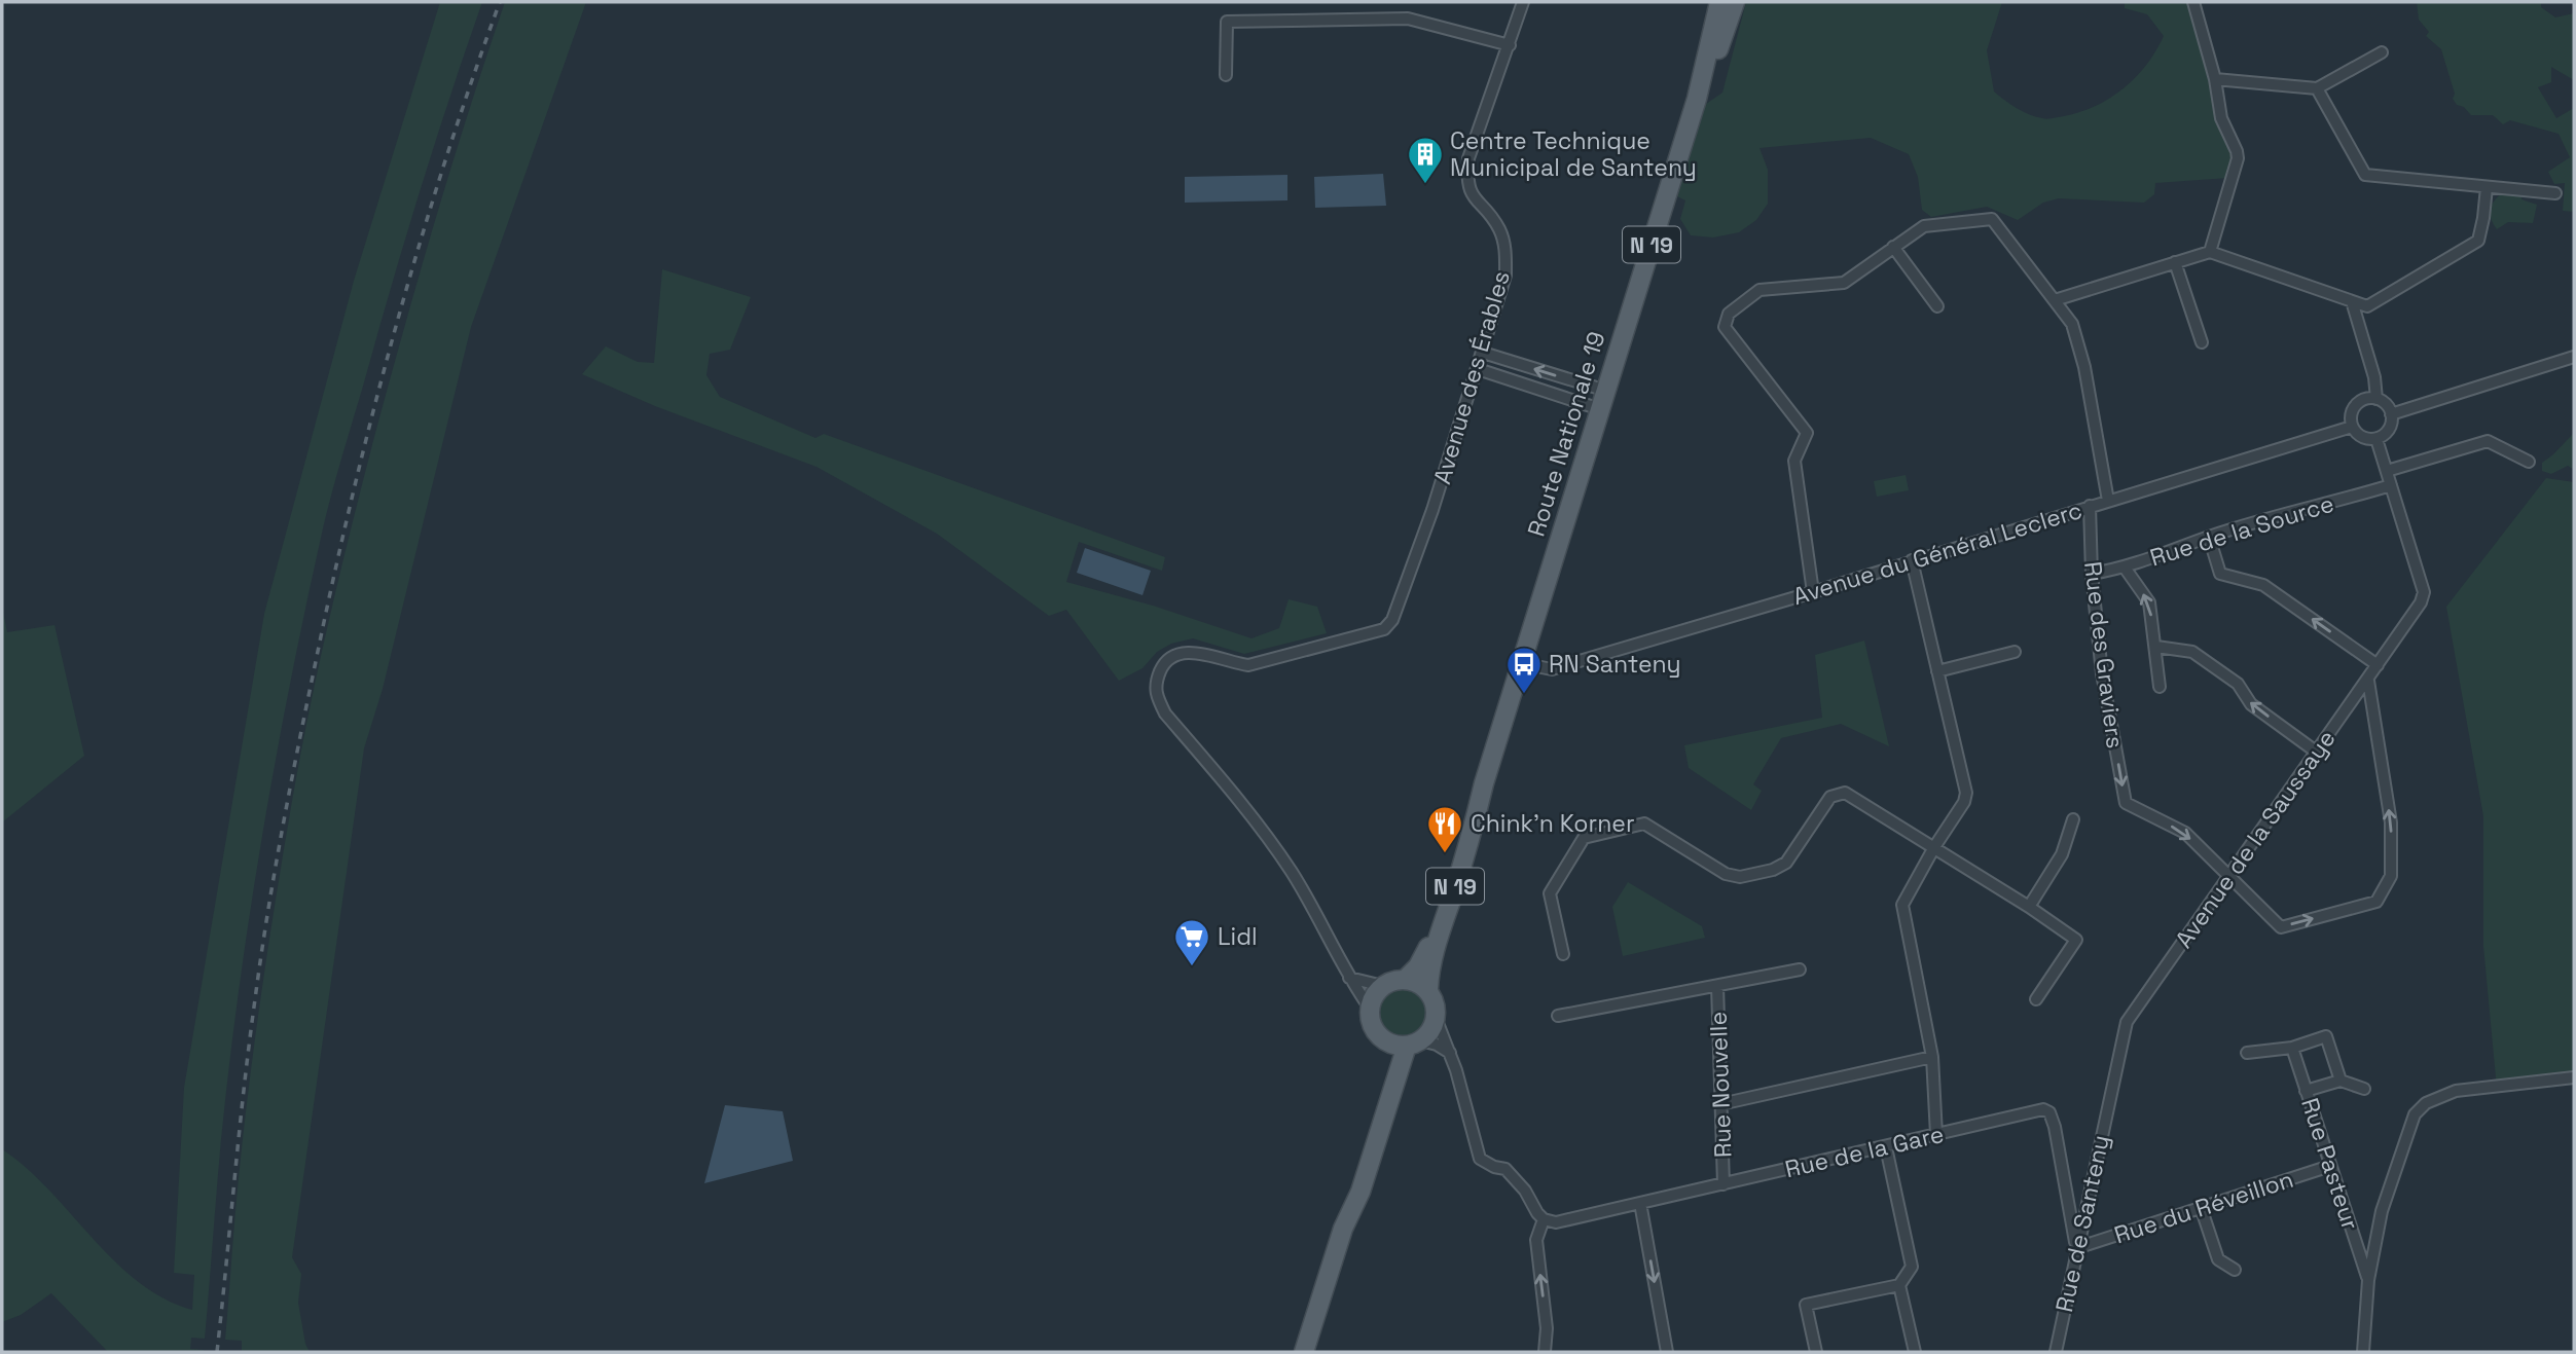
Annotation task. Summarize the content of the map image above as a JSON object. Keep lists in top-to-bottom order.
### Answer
{
  "streets": {
    "main road": ["N 19", "Route Nationale 19"],
    "street": [
      "Avenue des Érables",
      "Rue de la Source",
      "Avenue du Général Leclerc",
      "Rue des Graviers",
      "Avenue de la Saussaye",
      "Rue Nouvelle",
      "Rue de la Gare",
      "Rue Pasteur",
      "Rue du Réveillon",
      "Rue de Santeny"
    ]
  },
  "crossings": [
    ["Avenue des Érables", "Route Nationale 19"],
    ["Route Nationale 19", "Avenue du Général Leclerc"],
    ["Rue de la Source", "Rue des Graviers"],
    ["Rue de la Source", "Avenue de la Saussaye"],
    ["Avenue du Général Leclerc", "Rue des Graviers"],
    ["Rue des Graviers", "Avenue de la Saussaye"],
    ["Avenue de la Saussaye", "Rue de Santeny"],
    ["Rue Nouvelle", "Rue de la Gare"],
    ["Rue de la Gare", "Rue du Réveillon"],
    ["Rue de la Gare", "Rue de Santeny"],
    ["Rue Pasteur", "Rue du Réveillon"],
    ["Rue du Réveillon", "Rue de Santeny"]
  ],
  "places": {
    "building": ["Centre Technique Municipal de Santeny"],
    "bus stop": ["RN Santeny"],
    "restaurant": ["Chink'n Korner"],
    "supermarket": ["Lidl"]
  }
}
